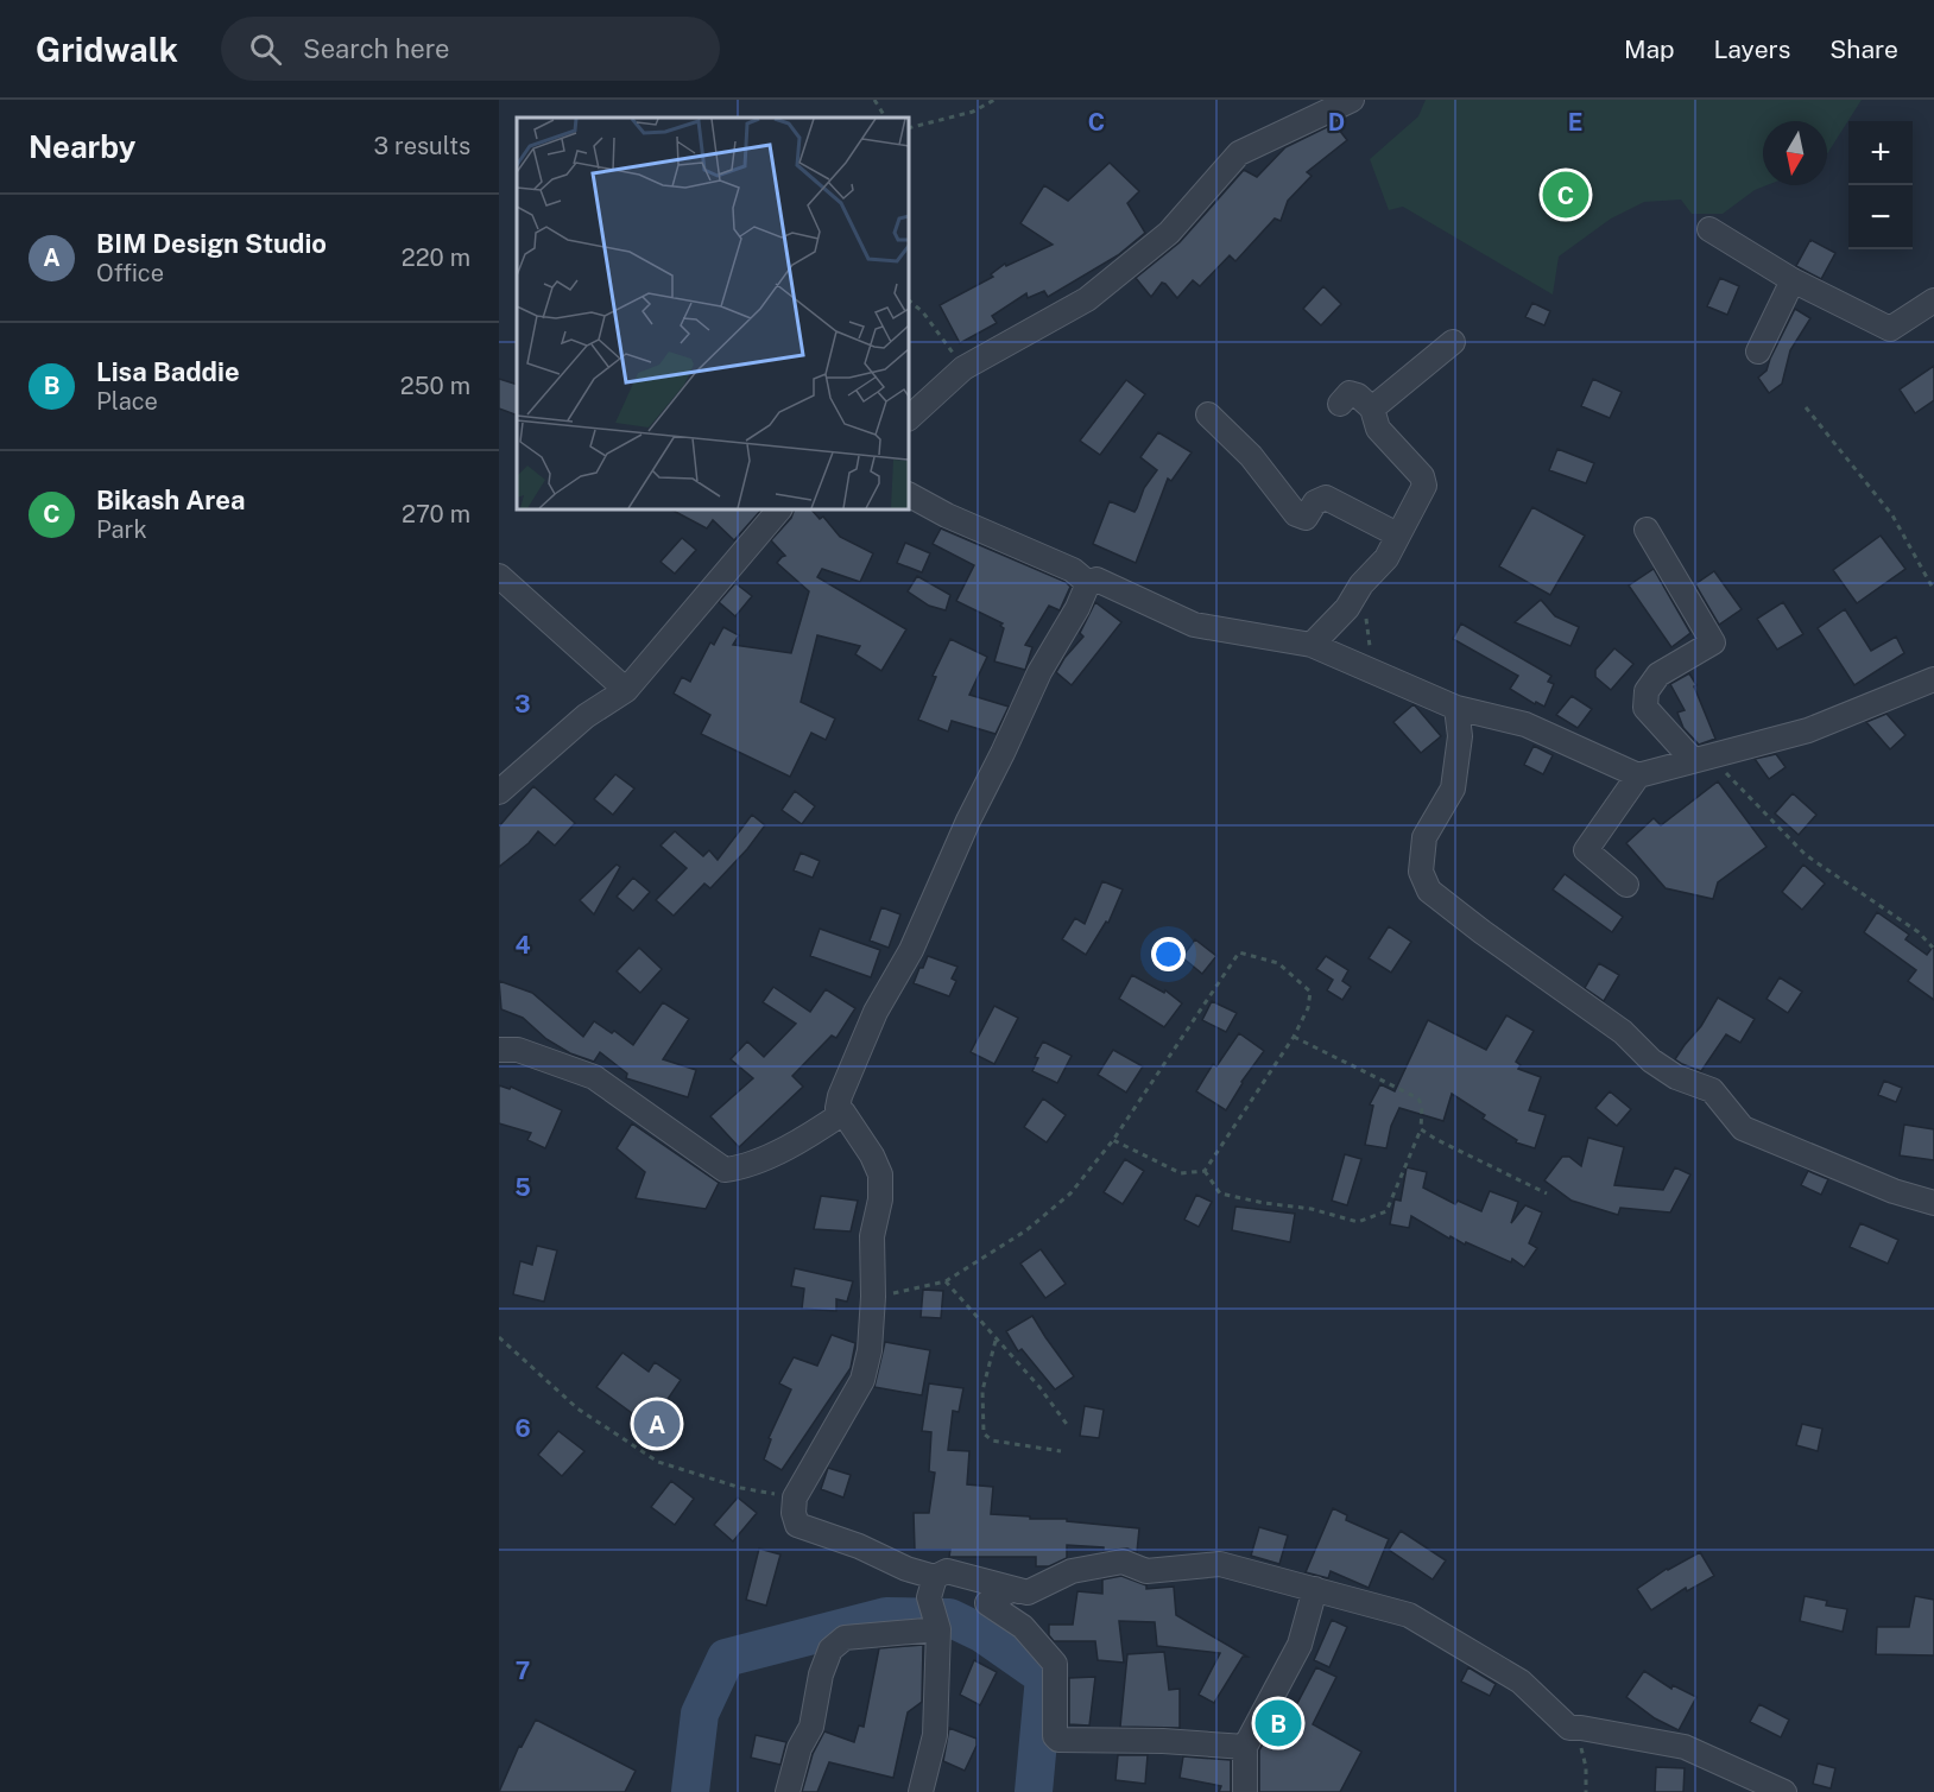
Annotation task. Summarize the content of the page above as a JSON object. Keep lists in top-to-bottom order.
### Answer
{
  "north": "bottom",
  "page": {
    "header": "Gridwalk",
    "search": "Search here",
    "nav": ["Map", "Layers", "Share"],
    "heading": ["Nearby", "3 results"],
    "map_buttons": ["+", "−"],
    "pins": ["C", "A", "B"],
    "list": [
      {
        "mark": "A",
        "name": "BIM Design Studio",
        "note": "Office",
        "value": "220 m"
      },
      {
        "mark": "B",
        "name": "Lisa Baddie",
        "note": "Place",
        "value": "250 m"
      },
      {
        "mark": "C",
        "name": "Bikash Area",
        "note": "Park",
        "value": "270 m"
      }
    ]
  },
  "grid": {
    "columns": ["C", "D", "E"],
    "rows": [
      "3",
      "4",
      "5",
      "6",
      "7"
    ]
  }
}
